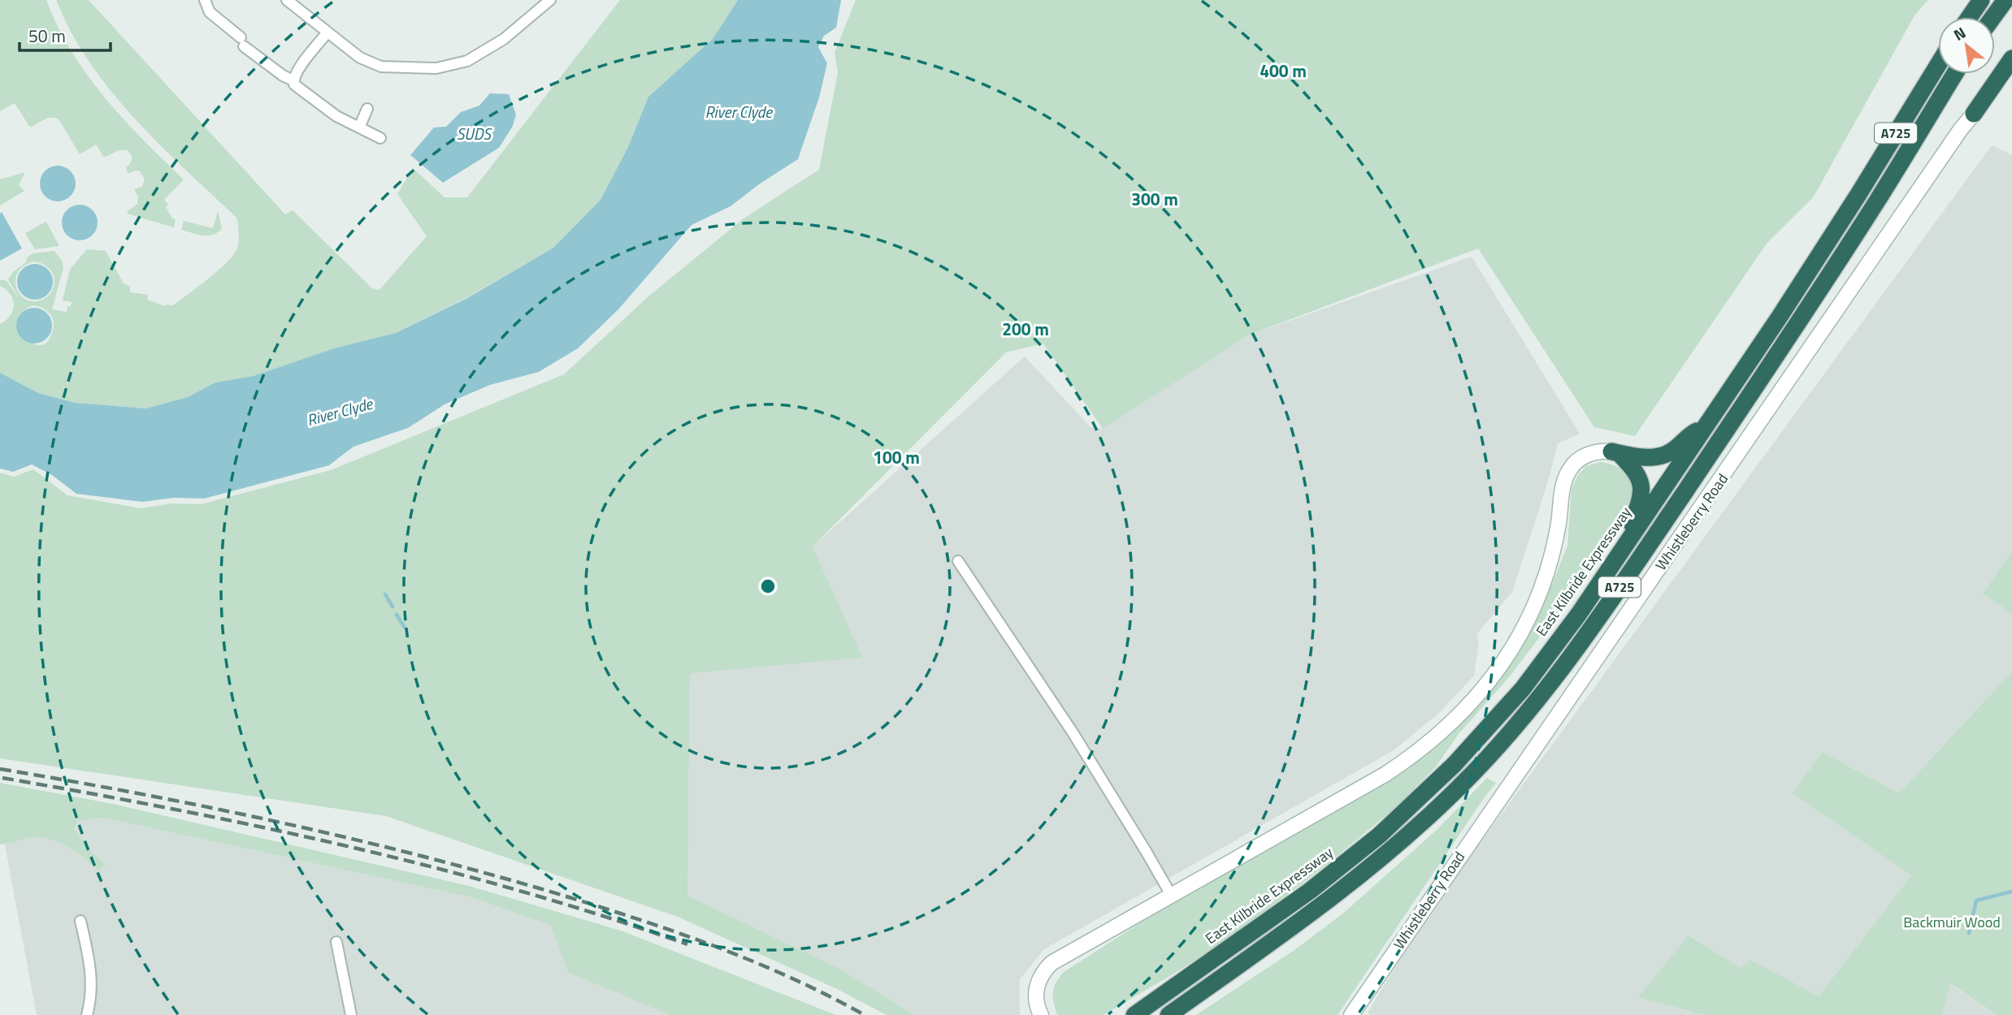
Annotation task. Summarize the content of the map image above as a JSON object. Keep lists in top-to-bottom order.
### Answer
{
  "streets": {
    "highway": ["A725", "East Kilbride Expressway"],
    "main road": ["Whistleberry Road"]
  },
  "water": ["River Clyde", "SUDS"],
  "parks": ["Backmuir Wood"],
  "scale_bar": "50 m",
  "north": "top left",
  "rings": [
    "400 m",
    "300 m",
    "200 m",
    "100 m"
  ]
}
